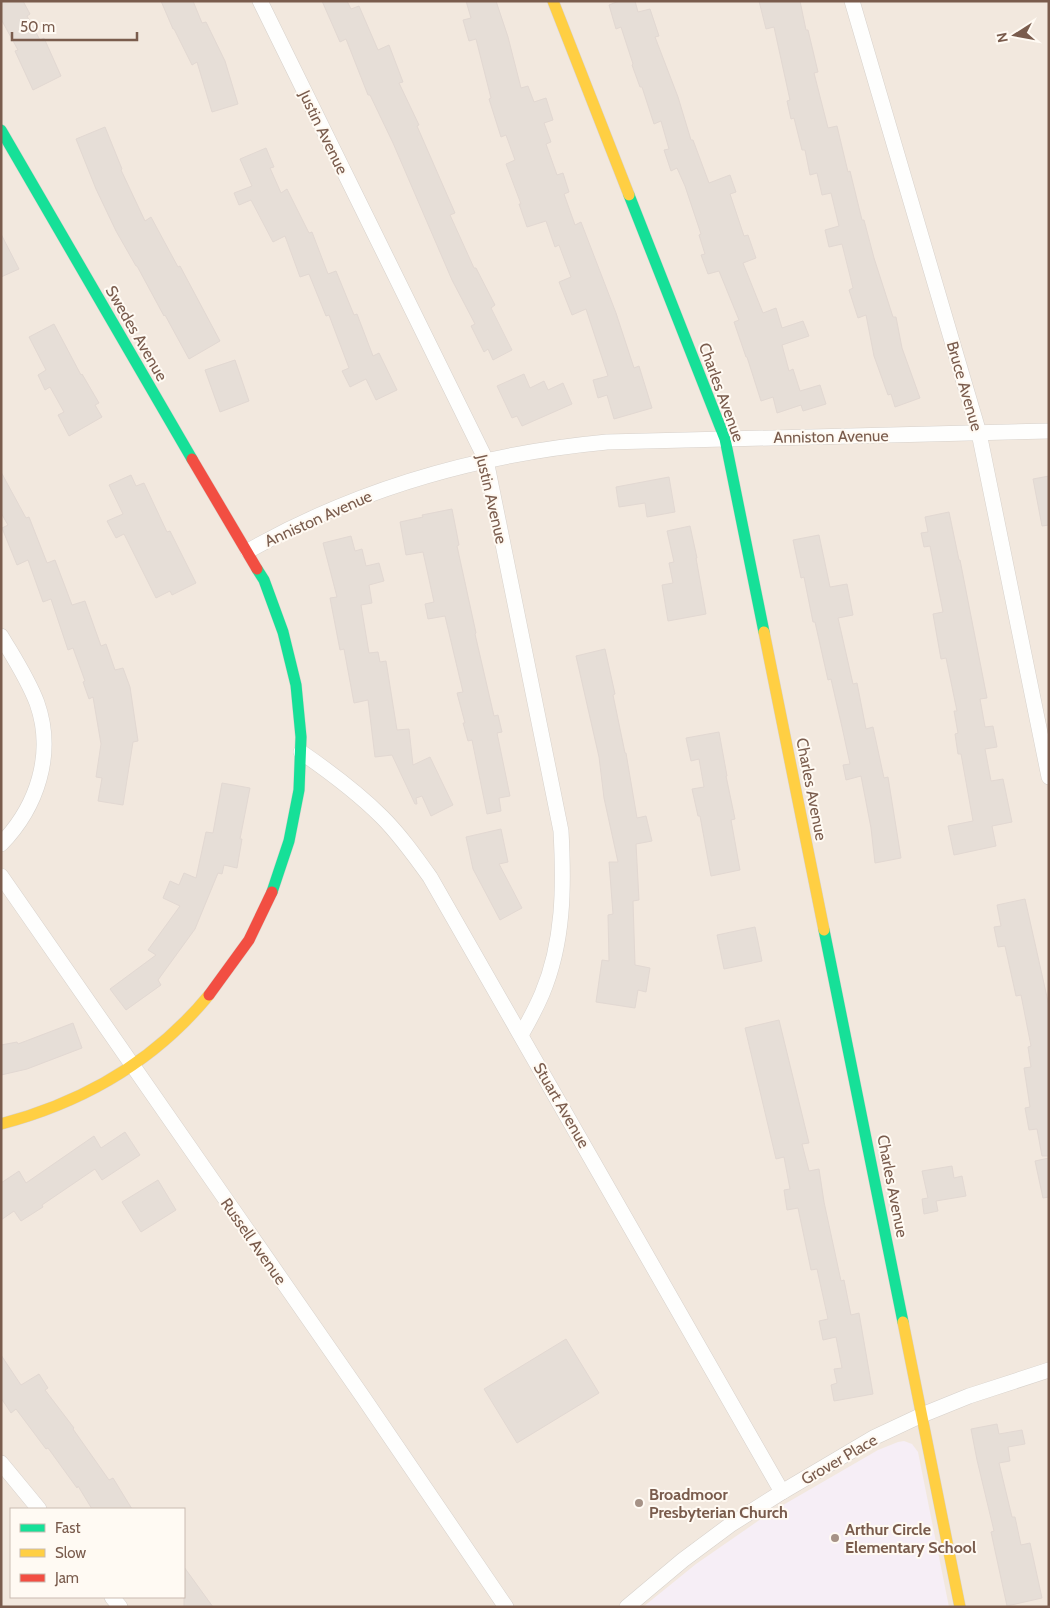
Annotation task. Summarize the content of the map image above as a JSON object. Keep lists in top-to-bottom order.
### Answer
{
  "streets": {
    "street": [
      "Justin Avenue",
      "Swedes Avenue",
      "Bruce Avenue",
      "Charles Avenue",
      "Anniston Avenue",
      "Stuart Avenue",
      "Russell Avenue",
      "Grover Place"
    ]
  },
  "crossings": [
    ["Justin Avenue", "Anniston Avenue"],
    ["Justin Avenue", "Stuart Avenue"],
    ["Swedes Avenue", "Anniston Avenue"],
    ["Bruce Avenue", "Anniston Avenue"],
    ["Charles Avenue", "Anniston Avenue"],
    ["Charles Avenue", "Grover Place"],
    ["Anniston Avenue", "Stuart Avenue"],
    ["Anniston Avenue", "Russell Avenue"],
    ["Stuart Avenue", "Grover Place"]
  ],
  "places": ["Broadmoor Presbyterian Church", "Arthur Circle Elementary School"],
  "legend": ["Fast", "Slow", "Jam"],
  "scale_bar": "50 m",
  "north": "left"
}
